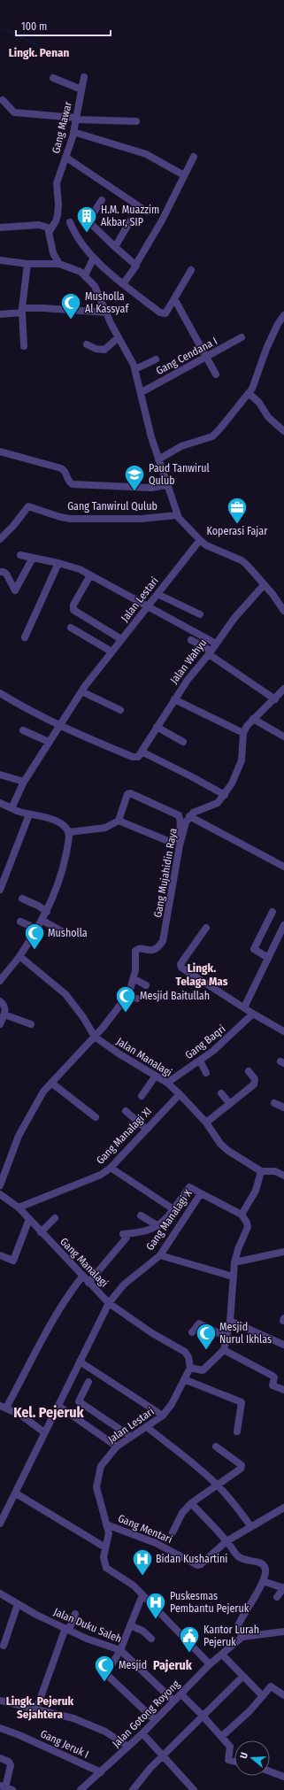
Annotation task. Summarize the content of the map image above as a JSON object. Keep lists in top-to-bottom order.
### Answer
{
  "streets": {
    "street": [
      "Gang Mawar",
      "Gang Cendana I",
      "Gang Tanwirul Qulub",
      "Jalan Lestari",
      "Jalan Wahyu",
      "Gang Mujahidin Raya",
      "Gang Baqri",
      "Jalan Manalagi",
      "Gang Manalagi XI",
      "Gang Manalagi X",
      "Gang Manalagi",
      "Gang Mentari",
      "Jalan Duku Saleh",
      "Jalan Gotong Royong",
      "Gang Jeruk I"
    ]
  },
  "crossings": [
    ["Jalan Lestari", "Gang Mentari"],
    ["Jalan Lestari", "Jalan Gotong Royong"],
    ["Gang Baqri", "Jalan Manalagi"],
    ["Jalan Manalagi", "Gang Manalagi XI"],
    ["Gang Manalagi XI", "Gang Manalagi"],
    ["Gang Manalagi X", "Gang Manalagi"],
    ["Jalan Duku Saleh", "Jalan Gotong Royong"],
    ["Jalan Gotong Royong", "Gang Jeruk I"]
  ],
  "districts": [
    "Lingk. Penan",
    "Lingk. Telaga Mas",
    "Kel. Pejeruk",
    "Pajeruk",
    "Lingk. Pejeruk Sejahtera"
  ],
  "places": {
    "building": ["H.M. Muazzim Akbar, SIP"],
    "mosque": [
      "Musholla Al Kassyaf",
      "Musholla",
      "Mesjid Baitullah",
      "Mesjid Nurul Ikhlas",
      "Mesjid"
    ],
    "school or university": ["Paud Tanwirul Qulub"],
    "office": ["Koperasi Fajar"],
    "hospital": ["Bidan Kushartini", "Puskesmas Pembantu Pejeruk"],
    "public building": ["Kantor Lurah Pejeruk"]
  },
  "scale_bar": "100 m",
  "north": "left"
}
